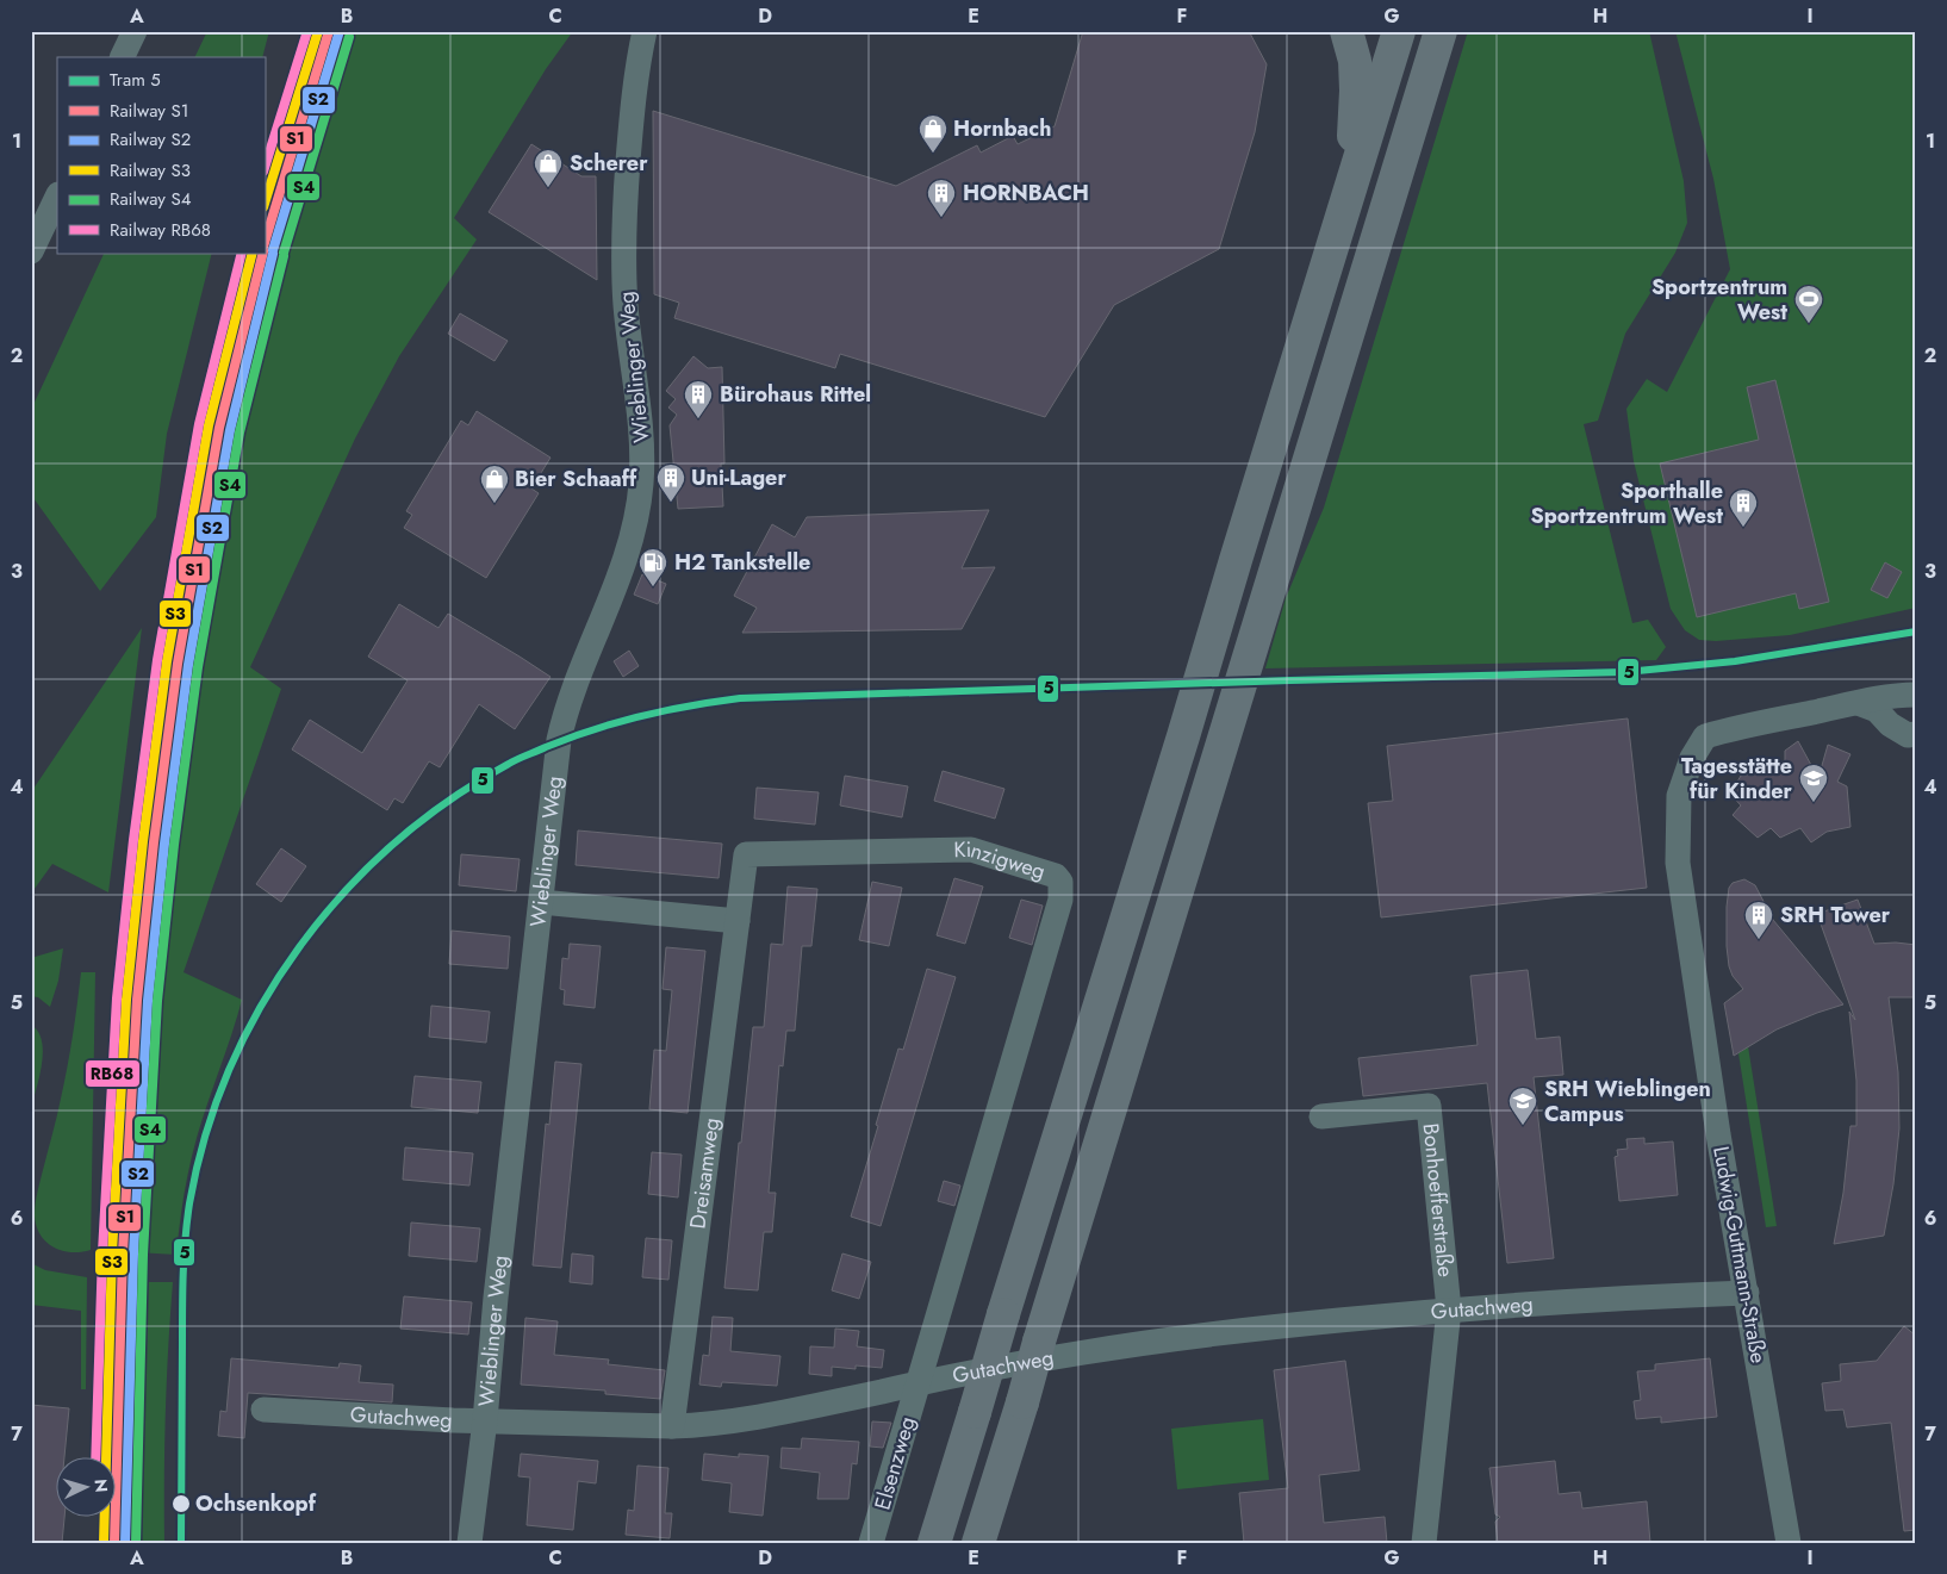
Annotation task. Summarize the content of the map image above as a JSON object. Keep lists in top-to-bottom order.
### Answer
{
  "streets": {
    "street": [
      "Wieblinger Weg",
      "Kinzigweg",
      "Dreisamweg",
      "Bonhoefferstraße",
      "Ludwig-Guttmann-Straße",
      "Gutachweg",
      "Elsenzweg"
    ]
  },
  "crossings": [
    ["Wieblinger Weg", "Gutachweg"],
    ["Kinzigweg", "Dreisamweg"],
    ["Kinzigweg", "Gutachweg"],
    ["Kinzigweg", "Elsenzweg"],
    ["Dreisamweg", "Gutachweg"],
    ["Bonhoefferstraße", "Gutachweg"],
    ["Ludwig-Guttmann-Straße", "Gutachweg"],
    ["Gutachweg", "Elsenzweg"]
  ],
  "places": {
    "shop": ["Hornbach", "Scherer", "Bier Schaaff"],
    "building": [
      "HORNBACH",
      "Bürohaus Rittel",
      "Uni-Lager",
      "Sporthalle Sportzentrum West",
      "SRH Tower"
    ],
    "sports": ["Sportzentrum West"],
    "fuel station": ["H2 Tankstelle"],
    "school or university": ["Tagesstätte für Kinder", "SRH Wieblingen Campus"],
    "other": ["Ochsenkopf"]
  },
  "lines": [
    "rail line S1",
    "rail line S3",
    "rail line RB68",
    "rail line S2",
    "rail line S4",
    "tram line 5"
  ],
  "legend": [
    "Tram 5",
    "Railway S1",
    "Railway S2",
    "Railway S3",
    "Railway S4",
    "Railway RB68"
  ],
  "north": "right",
  "grid": {
    "columns": [
      "A",
      "B",
      "C",
      "D",
      "E",
      "F",
      "G",
      "H",
      "I"
    ],
    "rows": [
      "1",
      "2",
      "3",
      "4",
      "5",
      "6",
      "7"
    ]
  }
}
